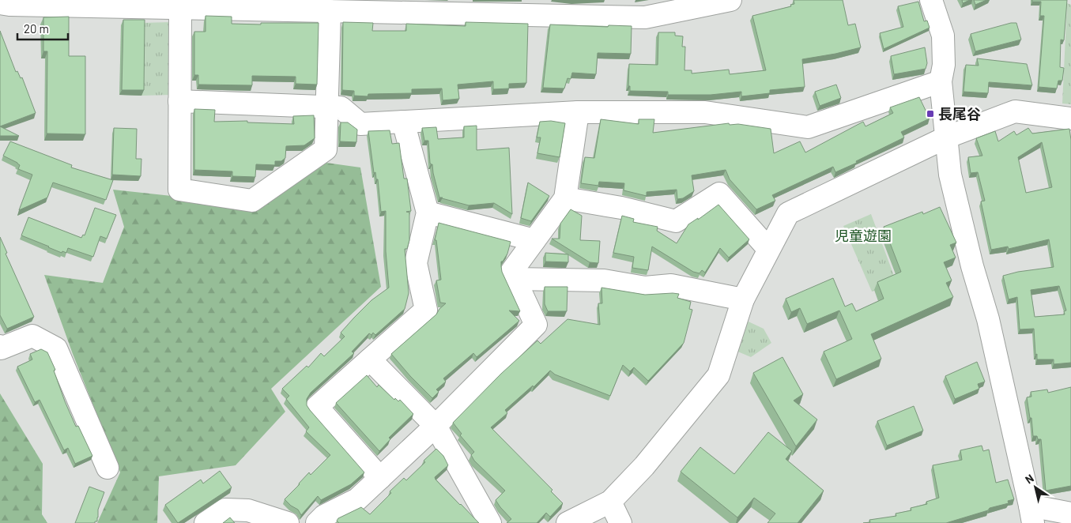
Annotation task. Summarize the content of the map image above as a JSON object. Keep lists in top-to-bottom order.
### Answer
{
  "parks": ["児童遊園"],
  "places": {
    "transit": ["長尾谷"]
  },
  "scale_bar": "20 m",
  "north": "top left"
}
